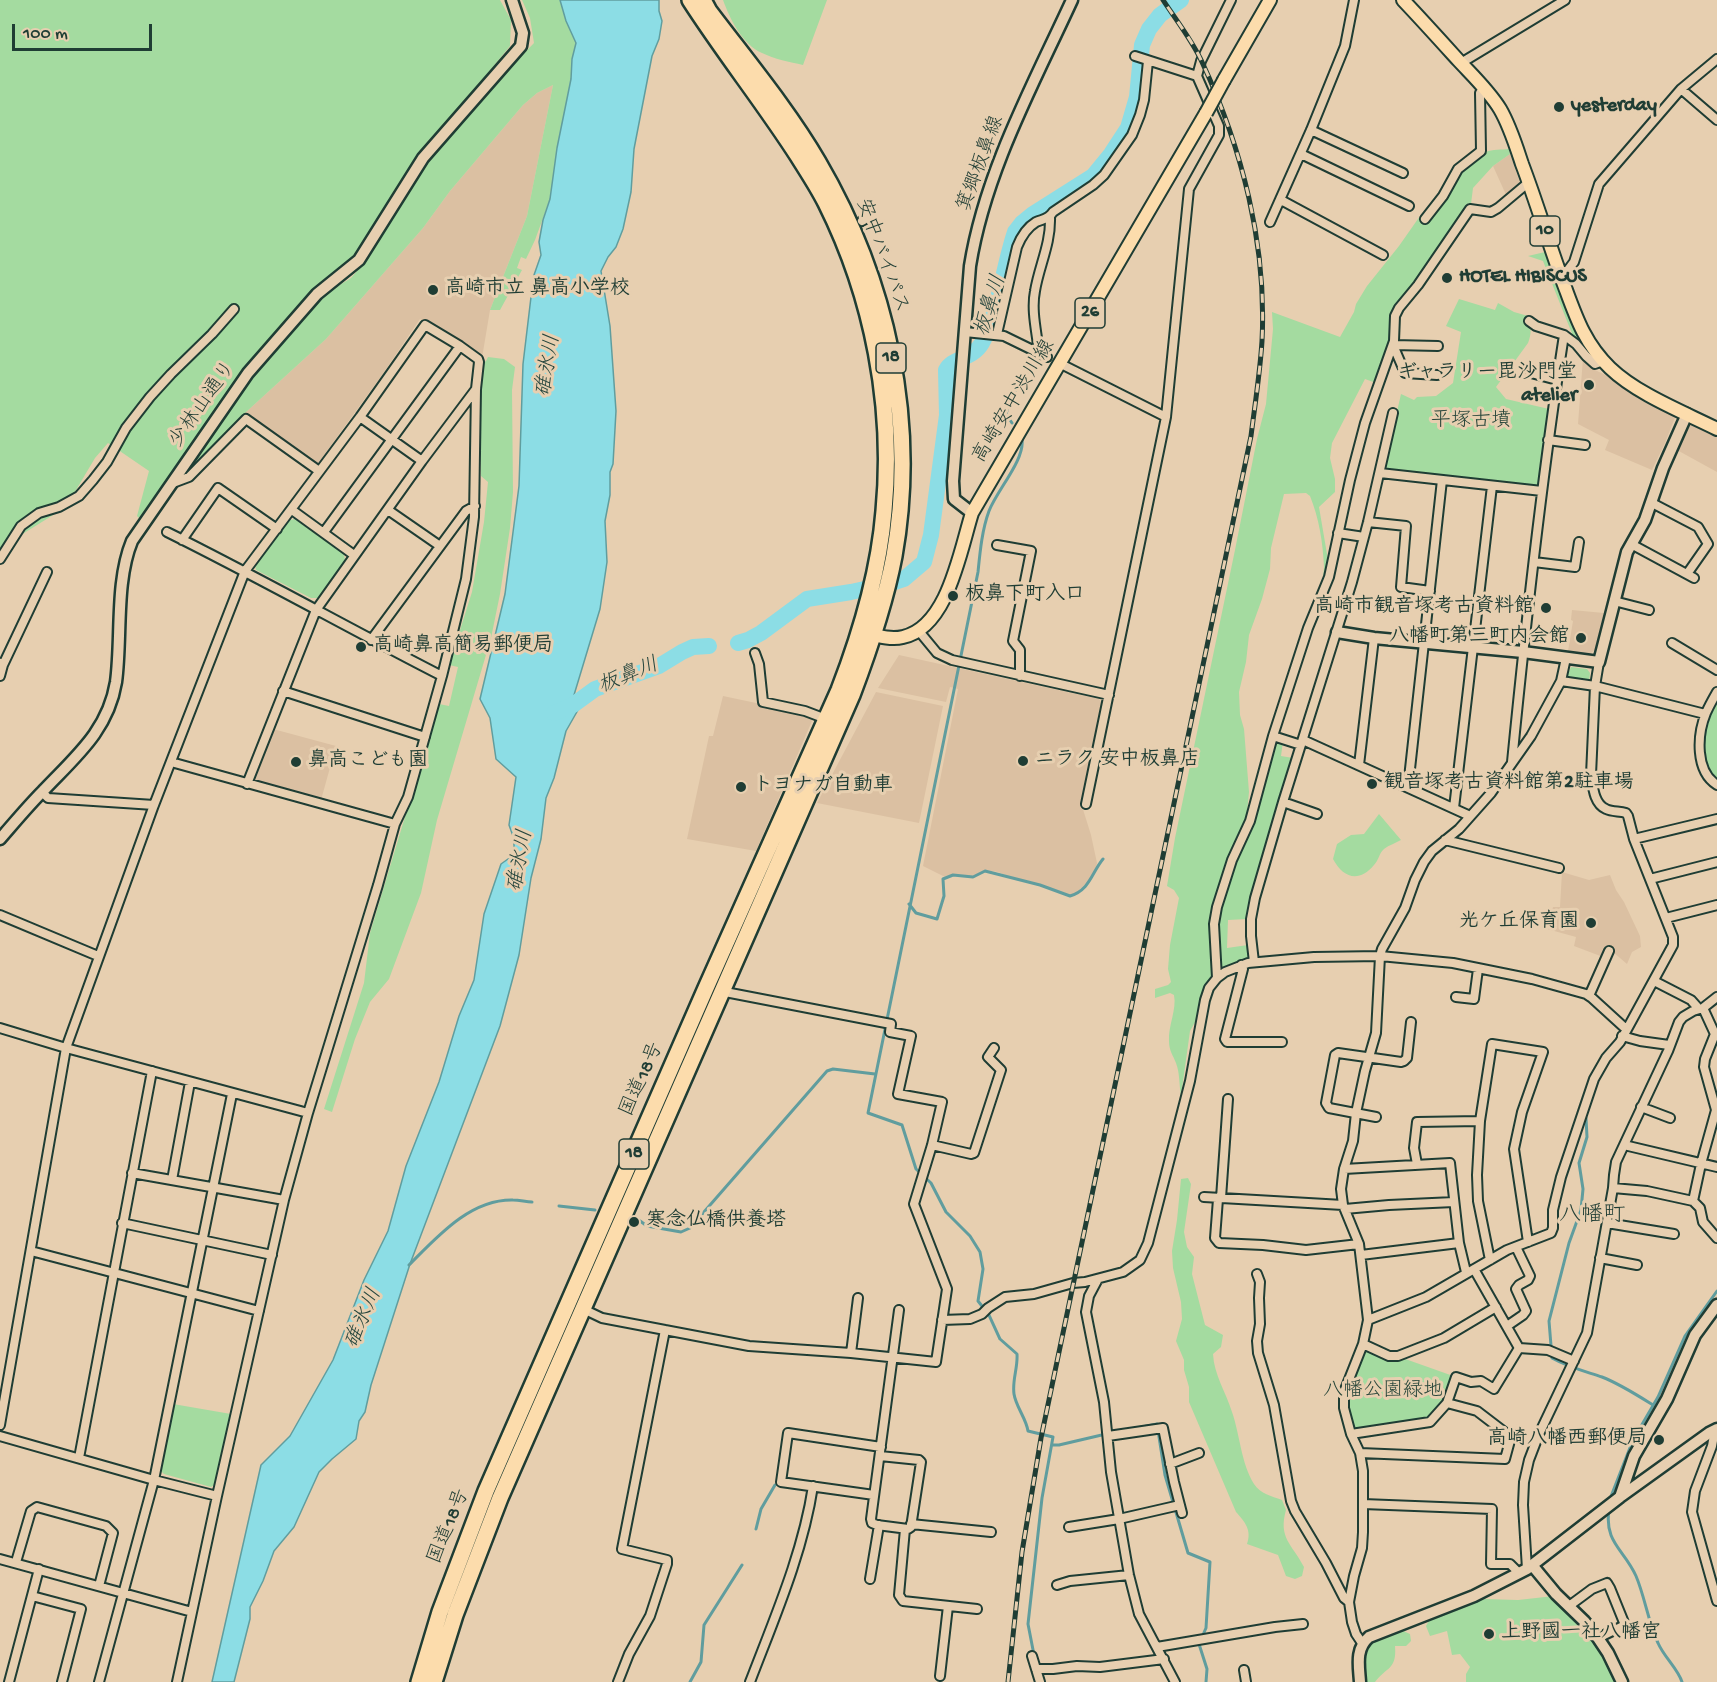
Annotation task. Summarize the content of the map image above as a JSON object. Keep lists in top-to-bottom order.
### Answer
{
  "streets": {
    "highway": ["安中バイパス", "18", "国道18号"],
    "main road": ["10", "26", "高崎安中渋川線"],
    "street": ["箕郷板鼻線", "少林山通り"]
  },
  "crossings": [
    ["箕郷板鼻線", "高崎安中渋川線"],
    ["安中バイパス", "国道18号"]
  ],
  "districts": ["八幡町"],
  "water": ["板鼻川", "碓氷川"],
  "parks": ["平塚古墳", "八幡公園緑地"],
  "places": [
    "yesterday",
    "HOTEL HIBISCUS",
    "高崎市立 鼻高小学校",
    "ギャラリー毘沙門堂 atelier",
    "板鼻下町入口",
    "高崎市観音塚考古資料館",
    "八幡町第三町内会館",
    "高崎鼻高簡易郵便局",
    "ニラク 安中板鼻店",
    "鼻高こども園",
    "観音塚考古資料館第2駐車場",
    "トヨナガ自動車",
    "光ケ丘保育園",
    "寒念仏橋供養塔",
    "高崎八幡西郵便局",
    "上野國一社八幡宮"
  ],
  "scale_bar": "100 m"
}
